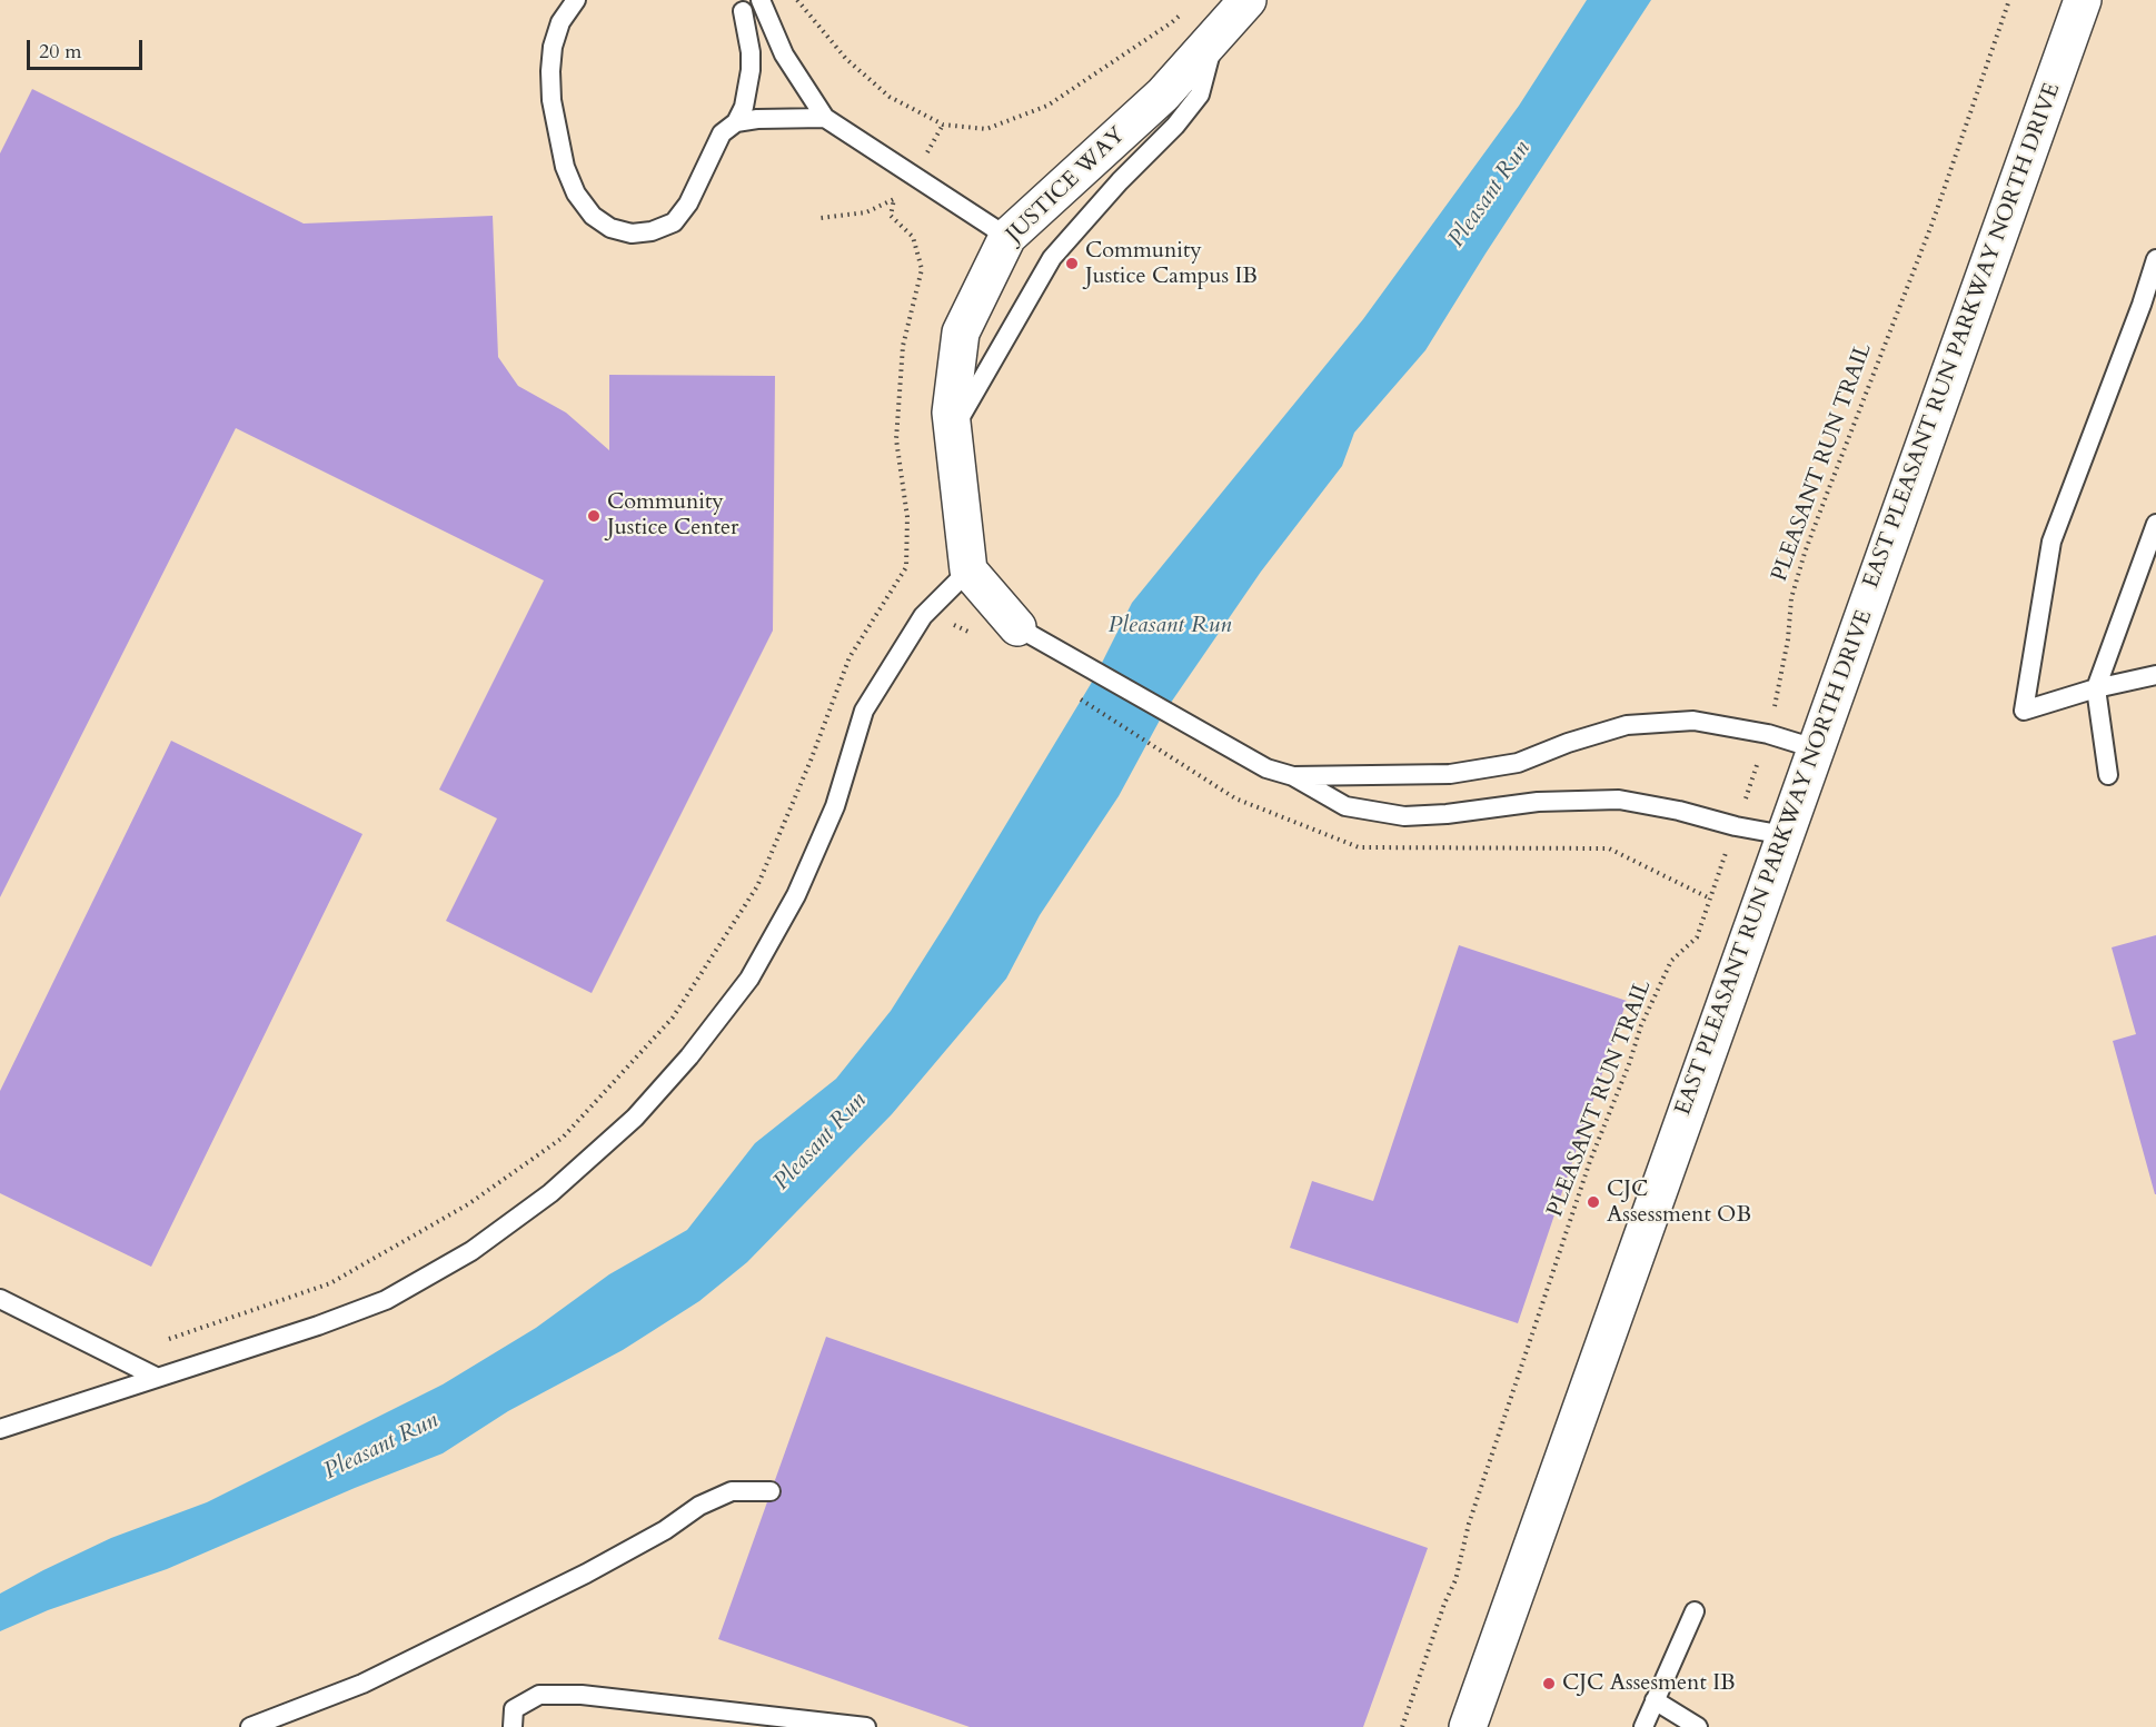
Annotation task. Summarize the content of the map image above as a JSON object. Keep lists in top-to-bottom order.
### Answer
{
  "streets": {
    "street": ["JUSTICE WAY", "EAST PLEASANT RUN PARKWAY NORTH DRIVE"],
    "path": ["PLEASANT RUN TRAIL"]
  },
  "water": ["Pleasant Run"],
  "places": [
    "Community Justice Campus IB",
    "Community Justice Center",
    "CJC Assessment OB",
    "CJC Assesment IB"
  ],
  "scale_bar": "20 m"
}
